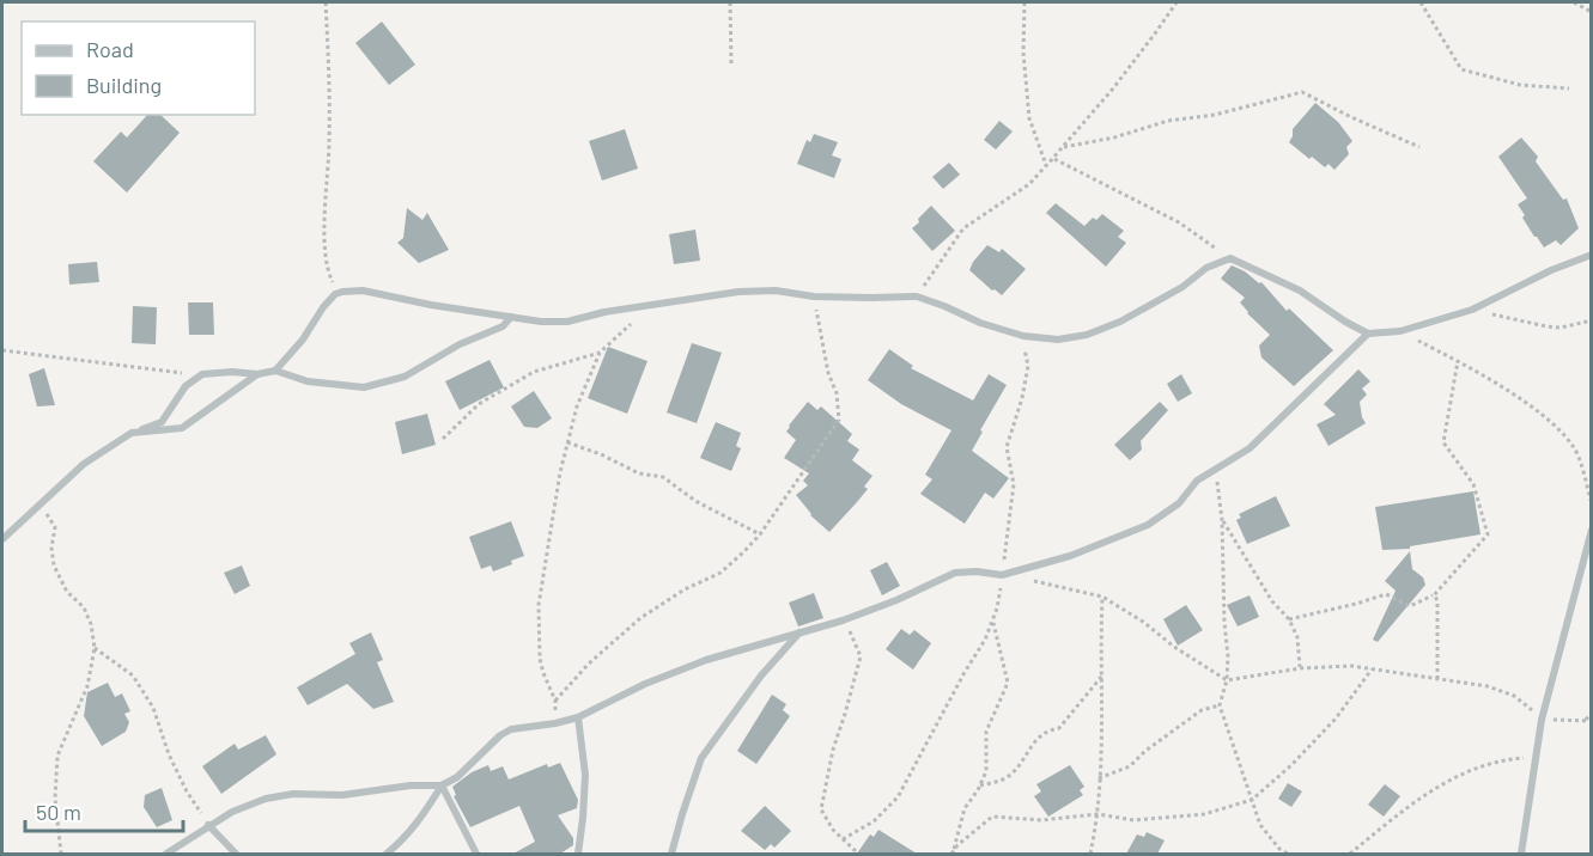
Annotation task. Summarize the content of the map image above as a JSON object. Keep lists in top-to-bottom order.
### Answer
{
  "legend": ["Road", "Building"],
  "scale_bar": "50 m"
}
